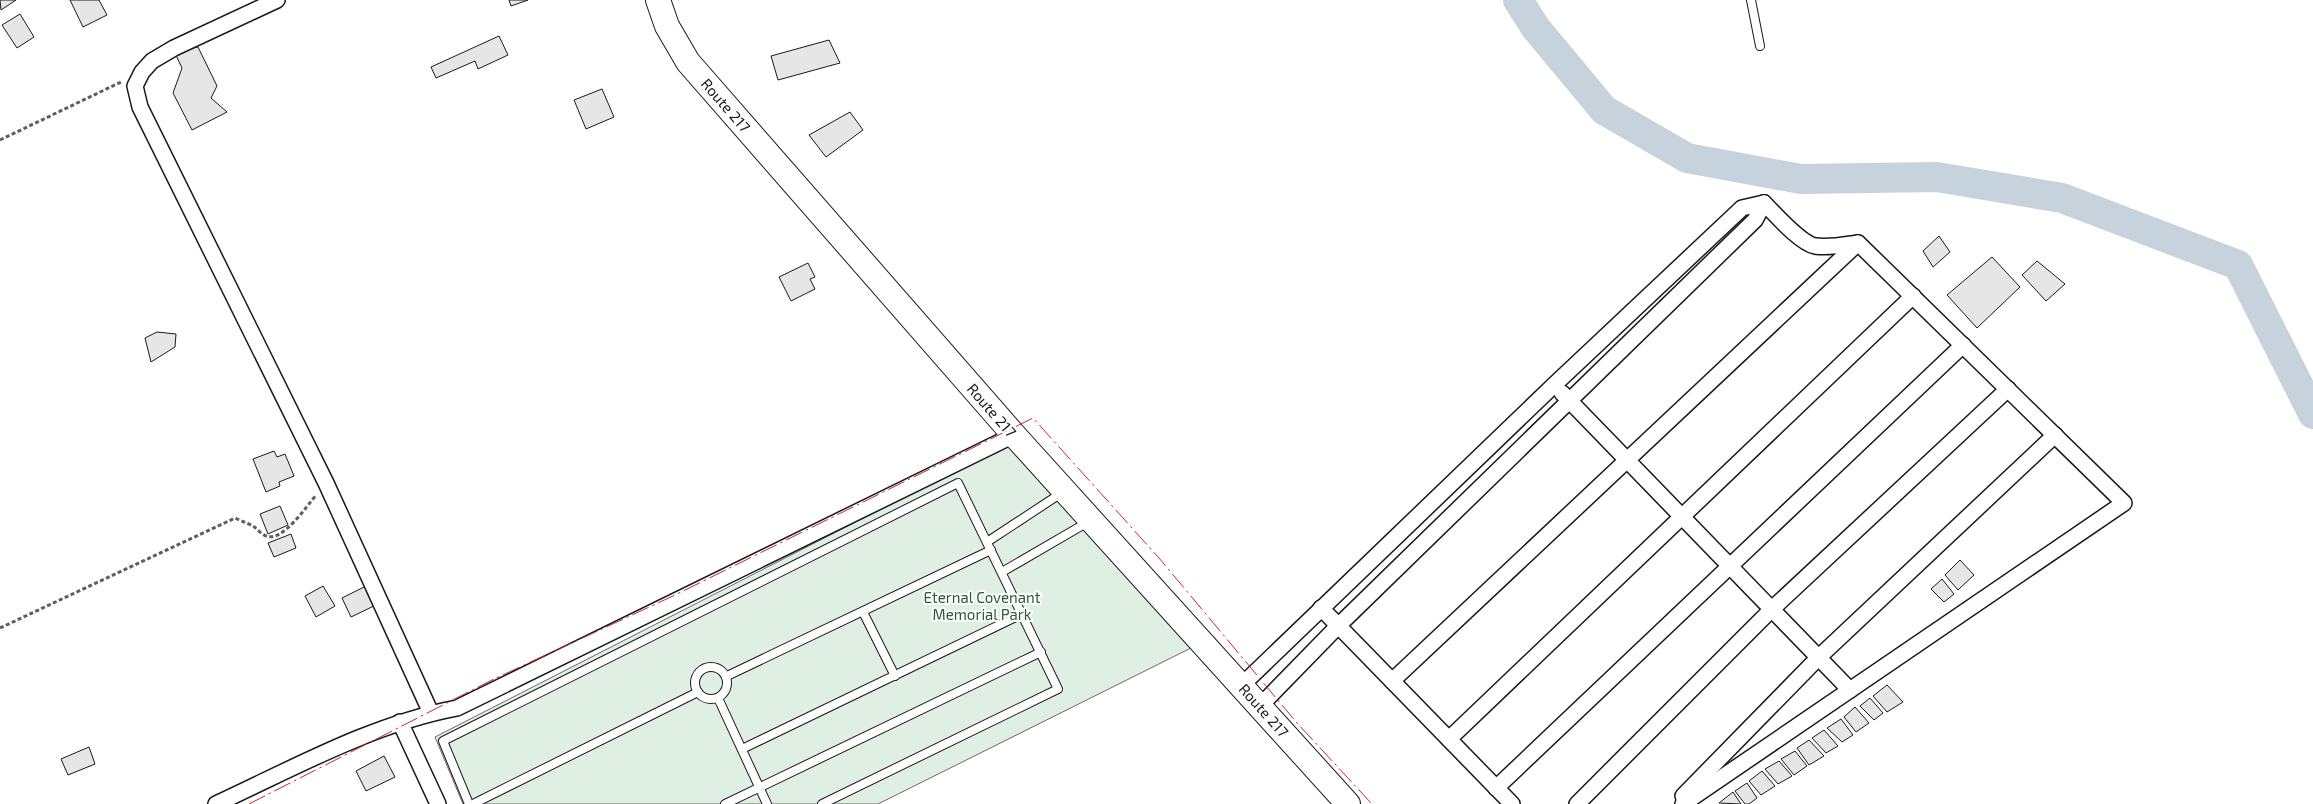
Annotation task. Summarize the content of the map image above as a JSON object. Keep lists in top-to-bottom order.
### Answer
{
  "streets": {
    "main road": ["Route 217"]
  },
  "parks": ["Eternal Covenant Memorial Park"]
}
